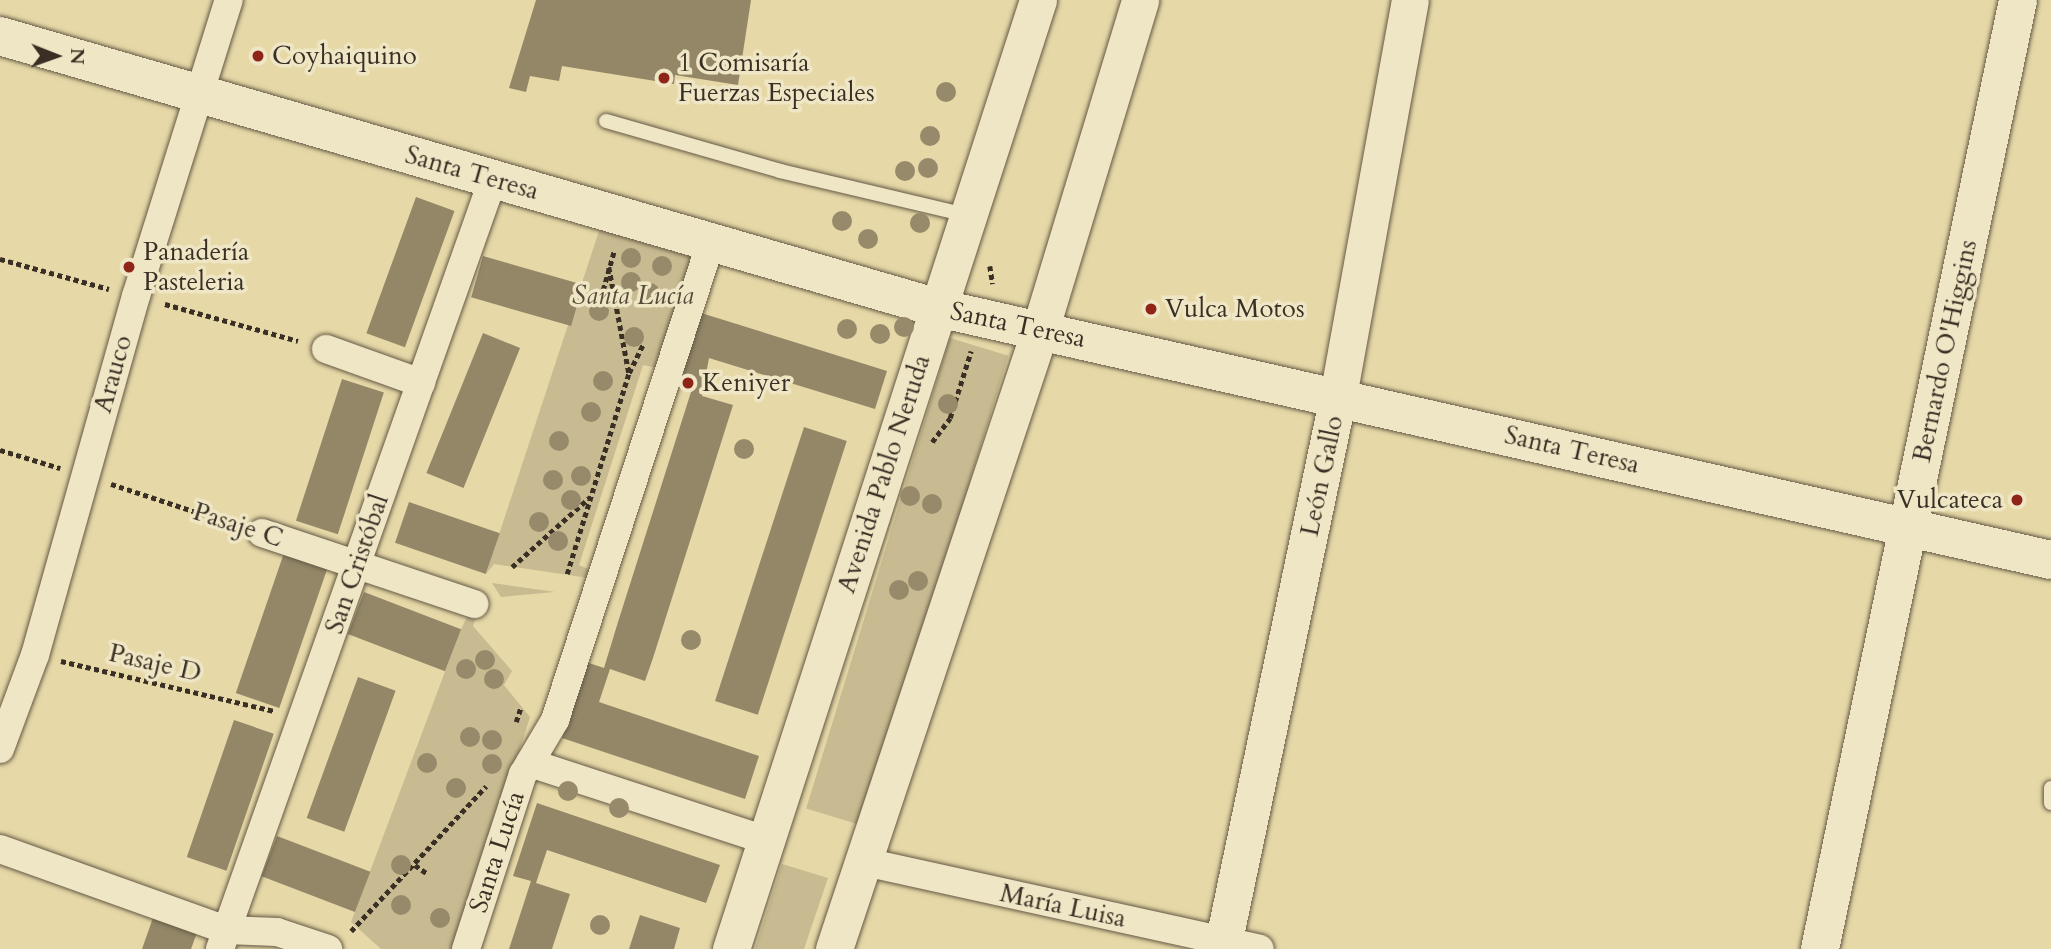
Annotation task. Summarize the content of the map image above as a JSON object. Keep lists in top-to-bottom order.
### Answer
{
  "streets": {
    "main road": ["Santa Teresa", "Bernardo O'Higgins"],
    "street": [
      "Arauco",
      "Avenida Pablo Neruda",
      "León Gallo",
      "Pasaje C",
      "San Cristóbal",
      "Santa Lucía",
      "María Luisa"
    ],
    "path": ["Pasaje D"]
  },
  "crossings": [
    ["Santa Teresa", "Bernardo O'Higgins"],
    ["Santa Teresa", "Arauco"],
    ["Santa Teresa", "Avenida Pablo Neruda"],
    ["Santa Teresa", "León Gallo"],
    ["Santa Teresa", "San Cristóbal"],
    ["Santa Teresa", "Santa Lucía"],
    ["Arauco", "Pasaje C"],
    ["Arauco", "Pasaje D"],
    ["León Gallo", "María Luisa"],
    ["Pasaje C", "San Cristóbal"],
    ["San Cristóbal", "Pasaje D"]
  ],
  "parks": ["Santa Lucía"],
  "places": [
    "Coyhaiquino",
    "1 Comisaría Fuerzas Especiales",
    "Panadería Pasteleria",
    "Vulca Motos",
    "Keniyer",
    "Vulcateca"
  ],
  "north": "right"
}
